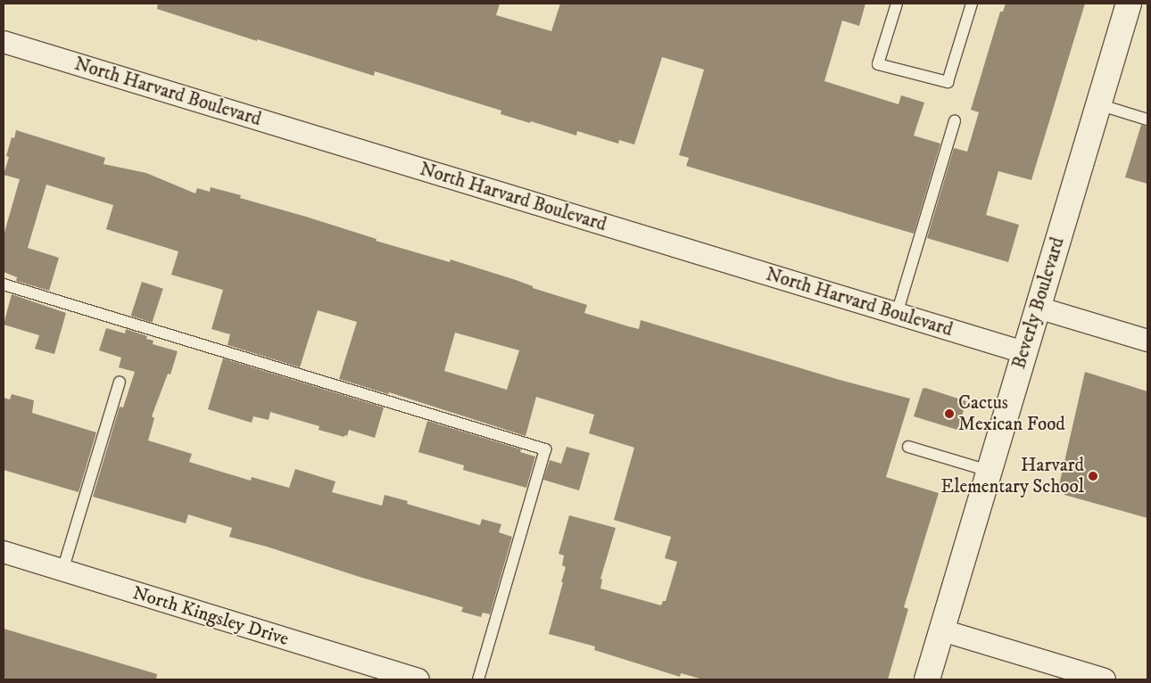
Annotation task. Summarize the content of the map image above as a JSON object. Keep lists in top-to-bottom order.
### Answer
{
  "streets": {
    "main road": ["Beverly Boulevard"],
    "street": ["North Harvard Boulevard", "North Kingsley Drive"]
  },
  "crossings": [
    ["North Harvard Boulevard", "Beverly Boulevard"]
  ],
  "places": ["Cactus Mexican Food", "Harvard Elementary School"]
}
